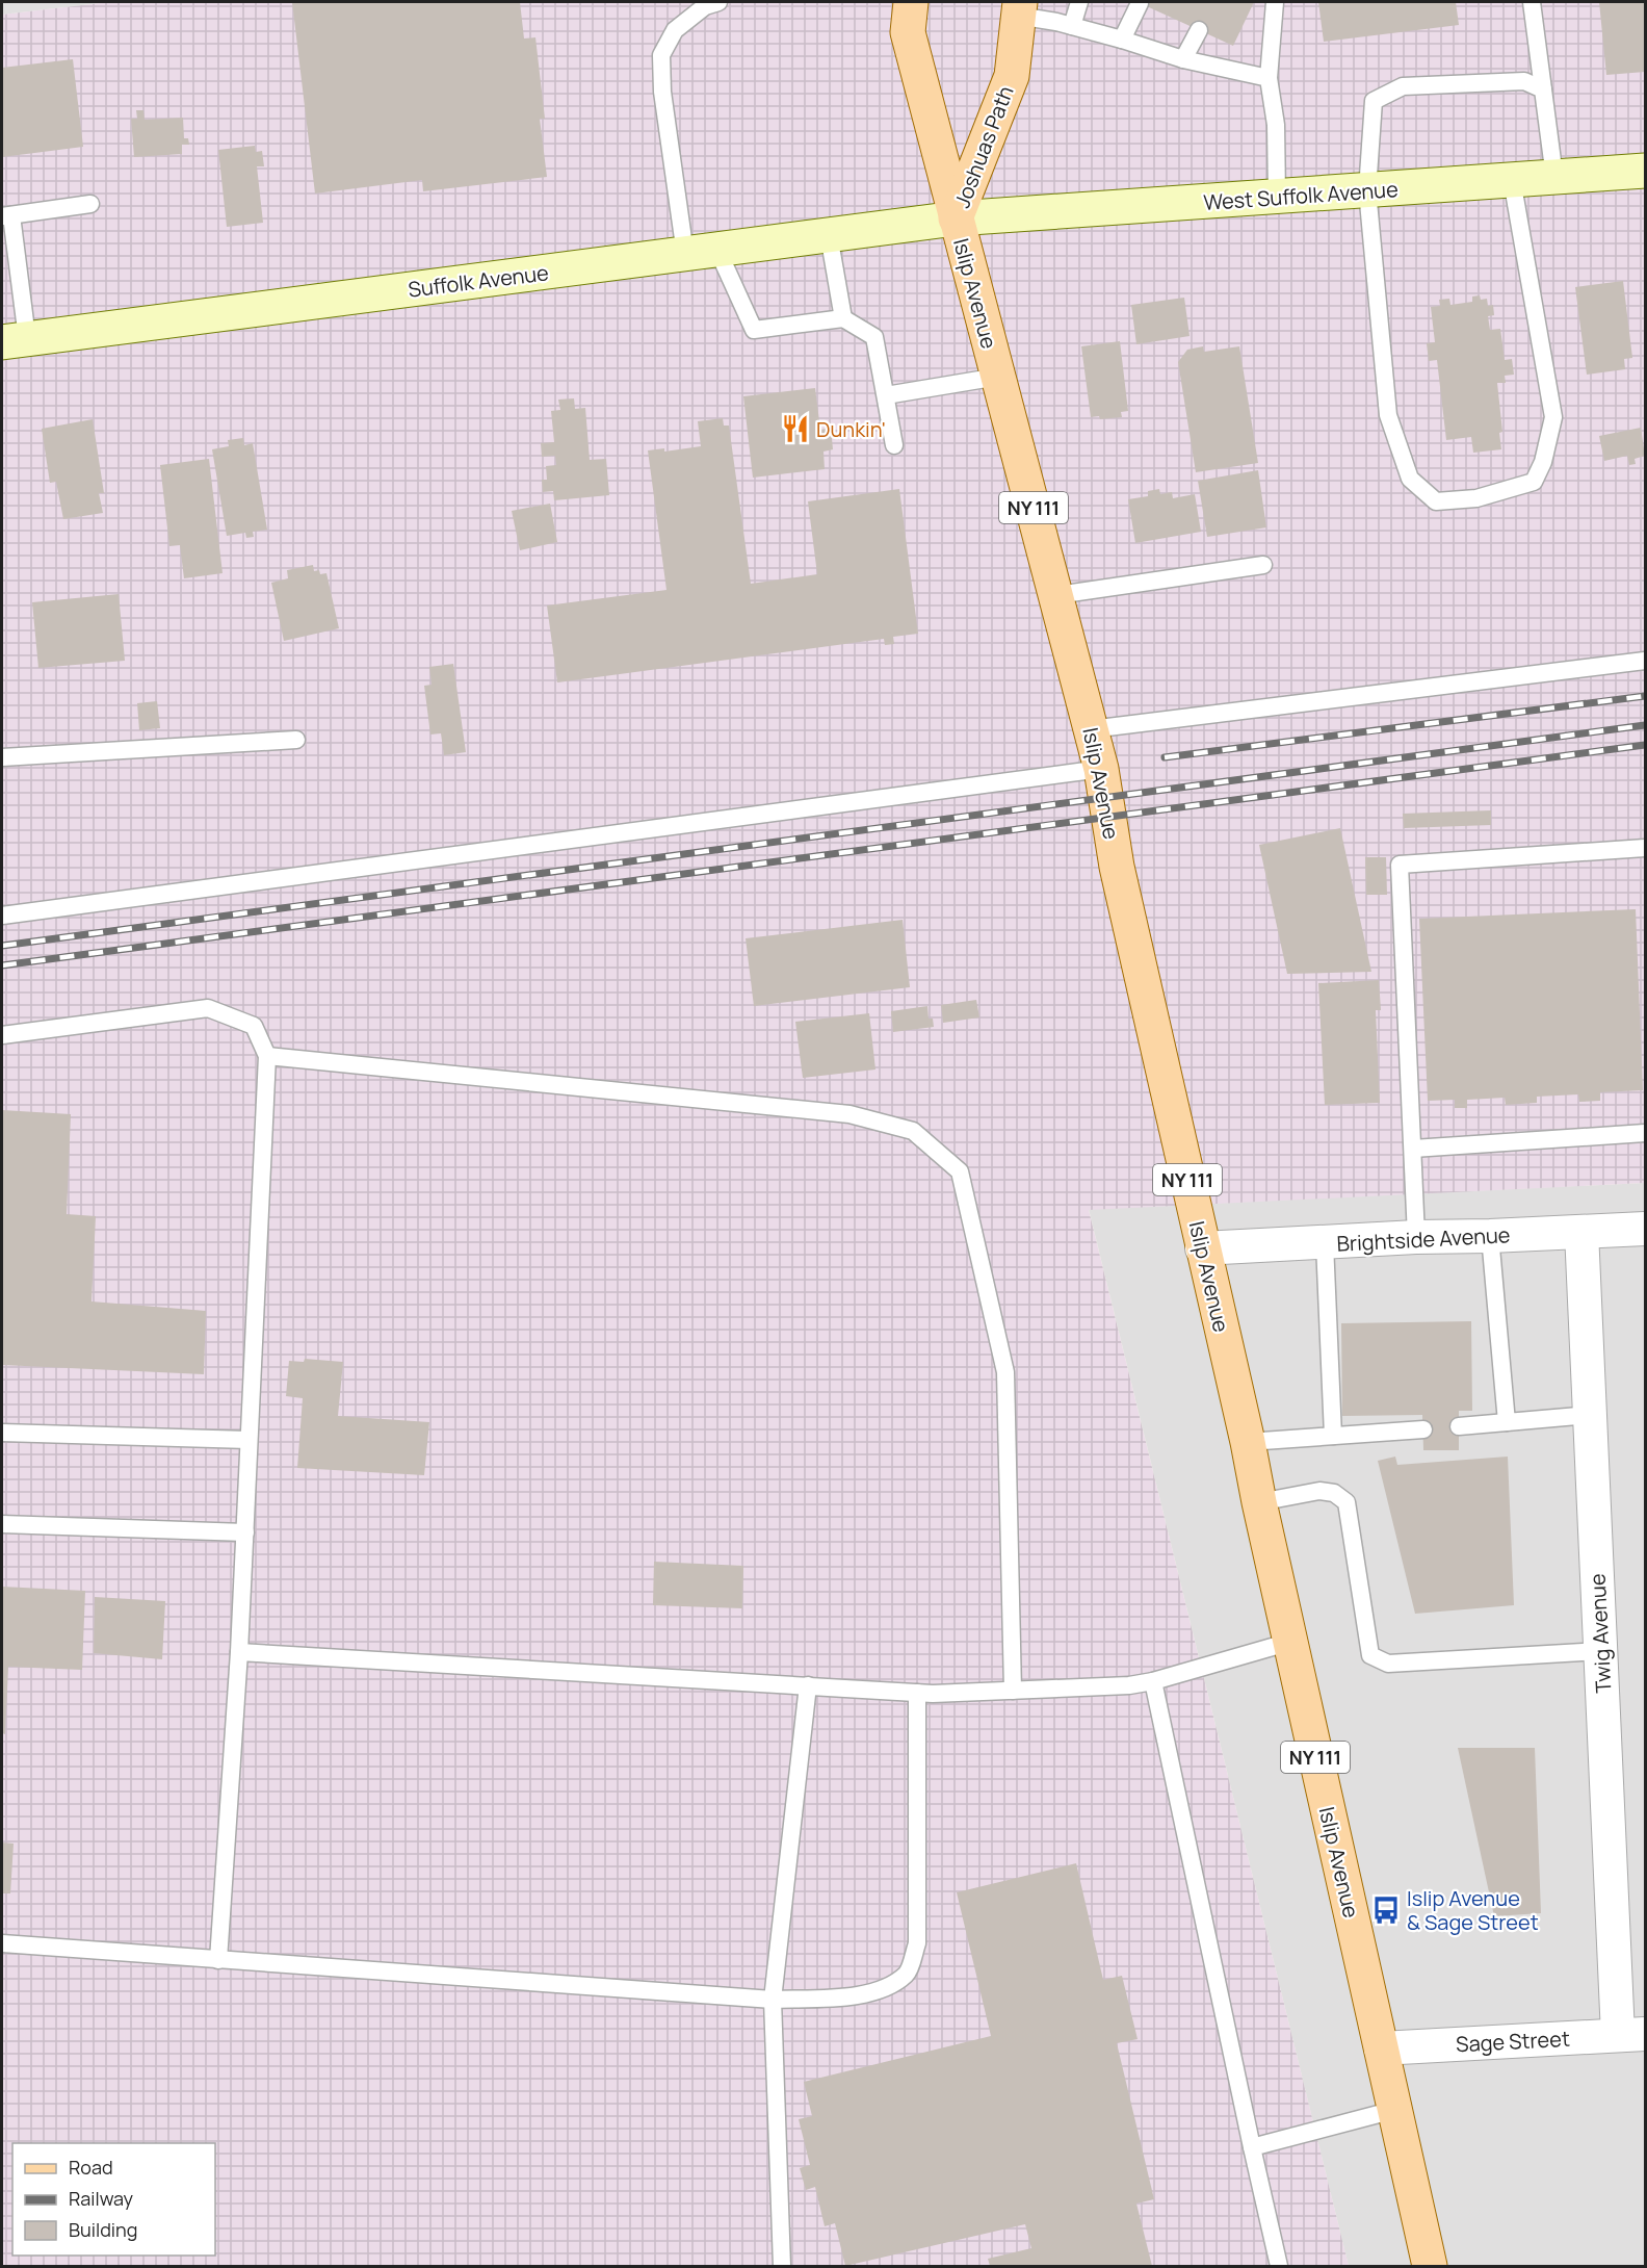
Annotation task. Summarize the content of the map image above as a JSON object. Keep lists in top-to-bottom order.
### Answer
{
  "streets": {
    "main road": [
      "Joshuas Path",
      "West Suffolk Avenue",
      "Suffolk Avenue",
      "Islip Avenue",
      "NY 111"
    ],
    "street": ["Brightside Avenue", "Twig Avenue", "Sage Street"]
  },
  "crossings": [
    ["Joshuas Path", "West Suffolk Avenue"],
    ["Joshuas Path", "Suffolk Avenue"],
    ["Joshuas Path", "Islip Avenue"],
    ["West Suffolk Avenue", "Suffolk Avenue"],
    ["West Suffolk Avenue", "Islip Avenue"],
    ["Suffolk Avenue", "Islip Avenue"],
    ["Islip Avenue", "Brightside Avenue"],
    ["Islip Avenue", "Sage Street"],
    ["Brightside Avenue", "Twig Avenue"],
    ["Twig Avenue", "Sage Street"]
  ],
  "places": {
    "restaurant": ["Dunkin'"],
    "bus stop": ["Islip Avenue & Sage Street"]
  },
  "legend": ["Road", "Railway", "Building"]
}
